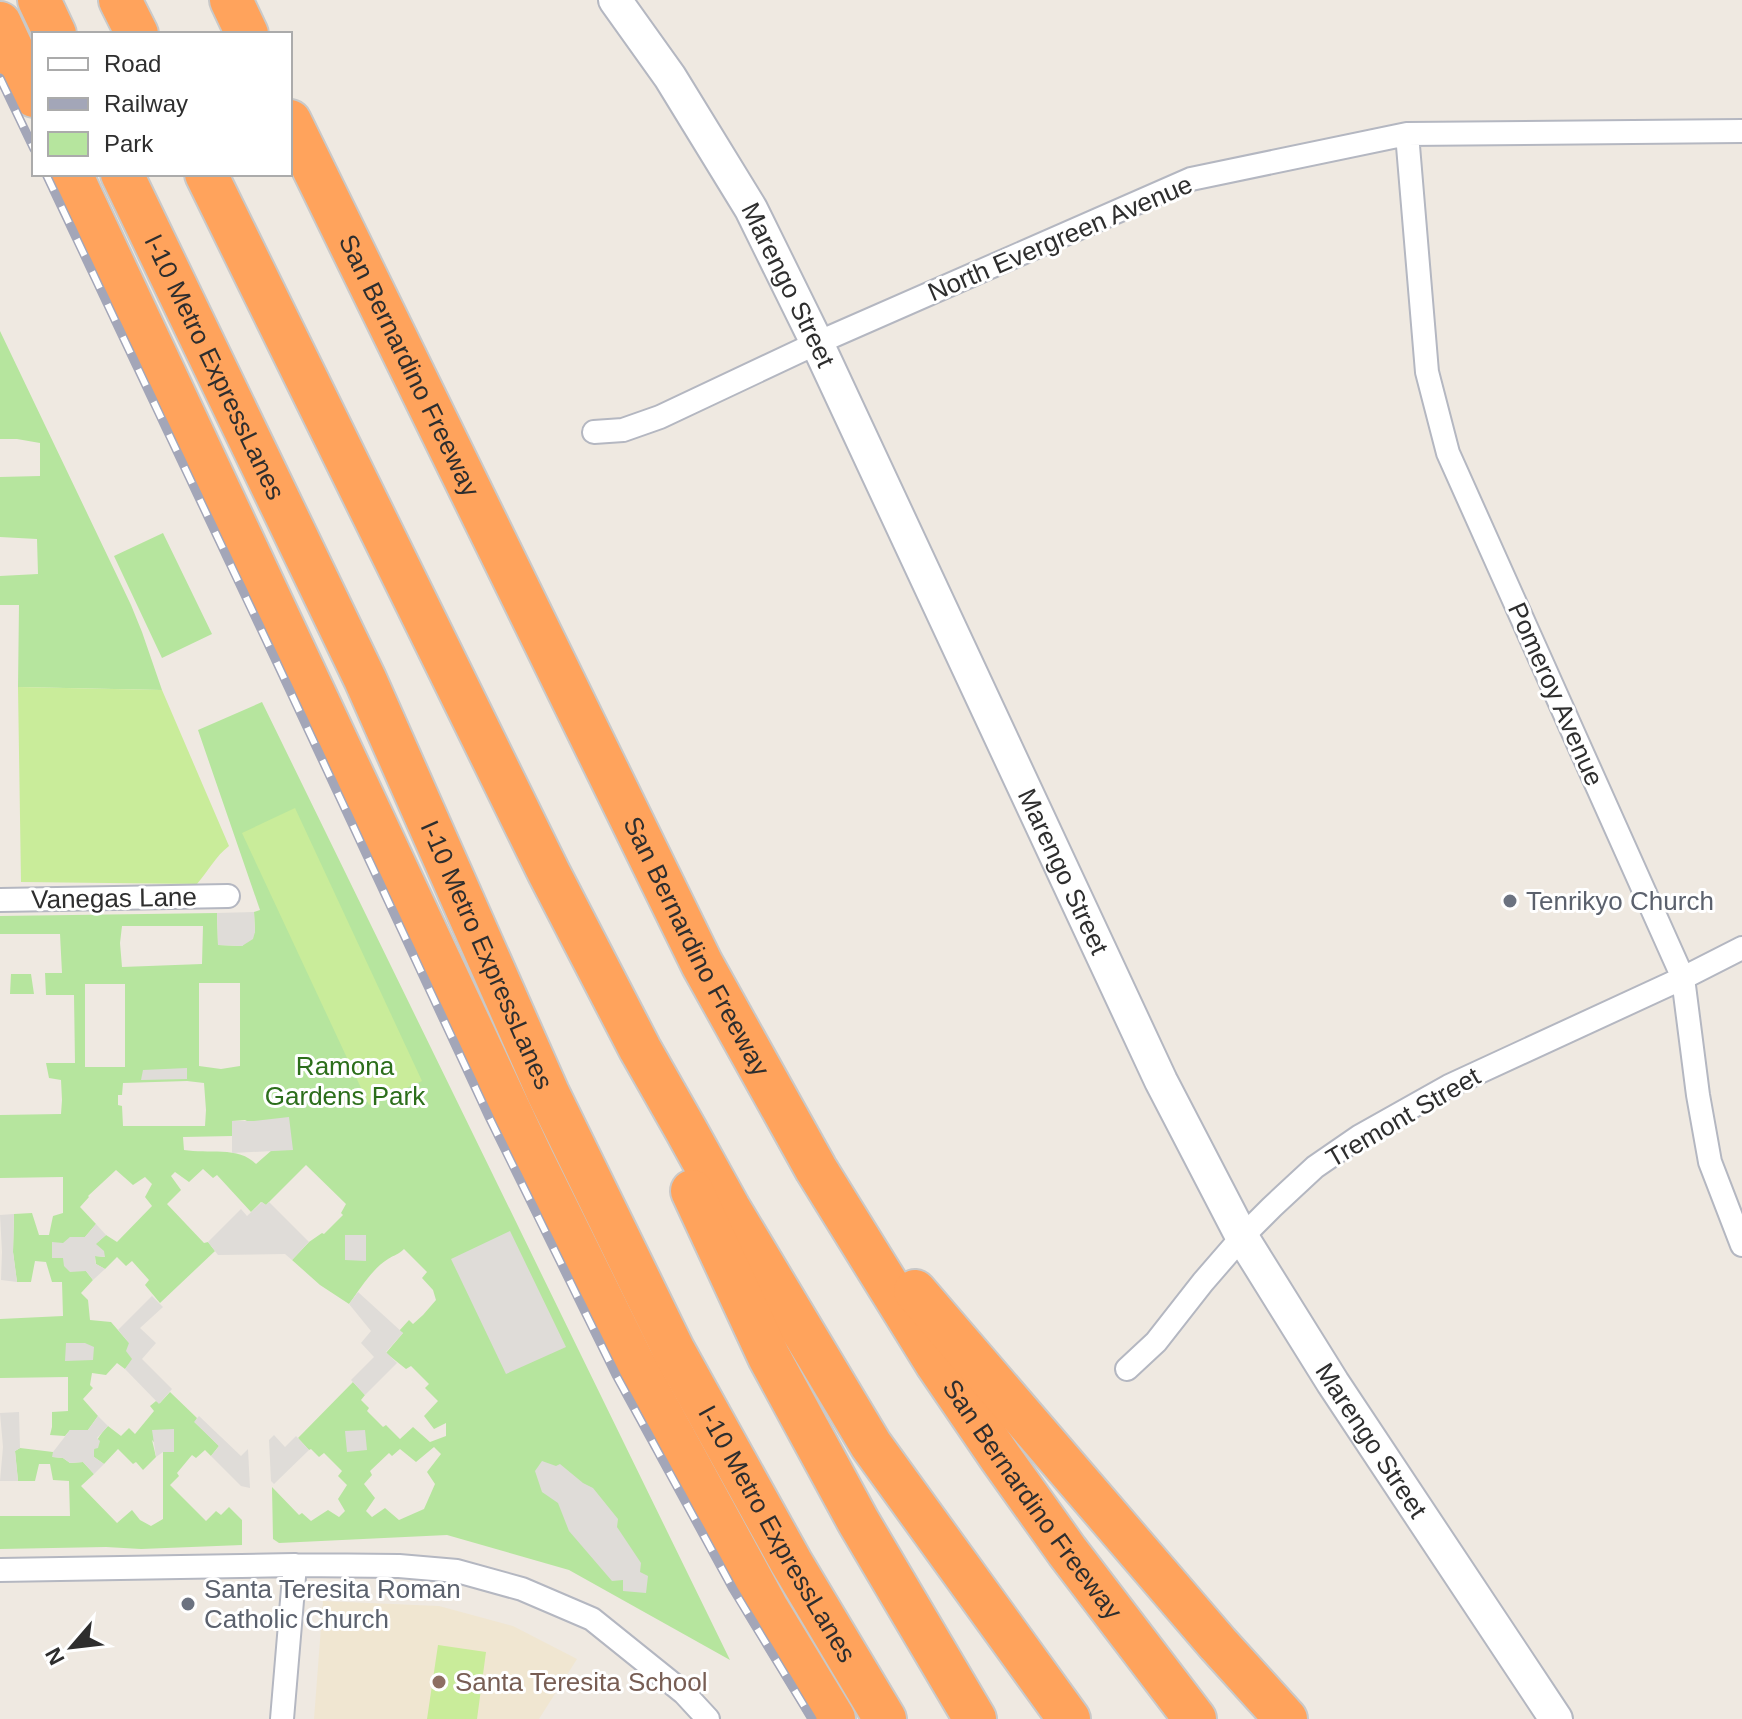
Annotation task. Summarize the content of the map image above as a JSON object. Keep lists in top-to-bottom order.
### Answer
{
  "streets": {
    "highway": ["San Bernardino Freeway", "I-10 Metro ExpressLanes"],
    "main road": ["Marengo Street"],
    "street": [
      "North Evergreen Avenue",
      "Pomeroy Avenue",
      "Vanegas Lane",
      "Tremont Street"
    ]
  },
  "crossings": [
    ["North Evergreen Avenue", "Marengo Street"],
    ["North Evergreen Avenue", "Pomeroy Avenue"],
    ["Marengo Street", "Tremont Street"],
    ["Pomeroy Avenue", "Tremont Street"]
  ],
  "parks": ["Ramona Gardens Park"],
  "places": ["Tenrikyo Church", "Santa Teresita Roman Catholic Church", "Santa Teresita School"],
  "legend": ["Road", "Railway", "Park"],
  "north": "bottom left"
}
